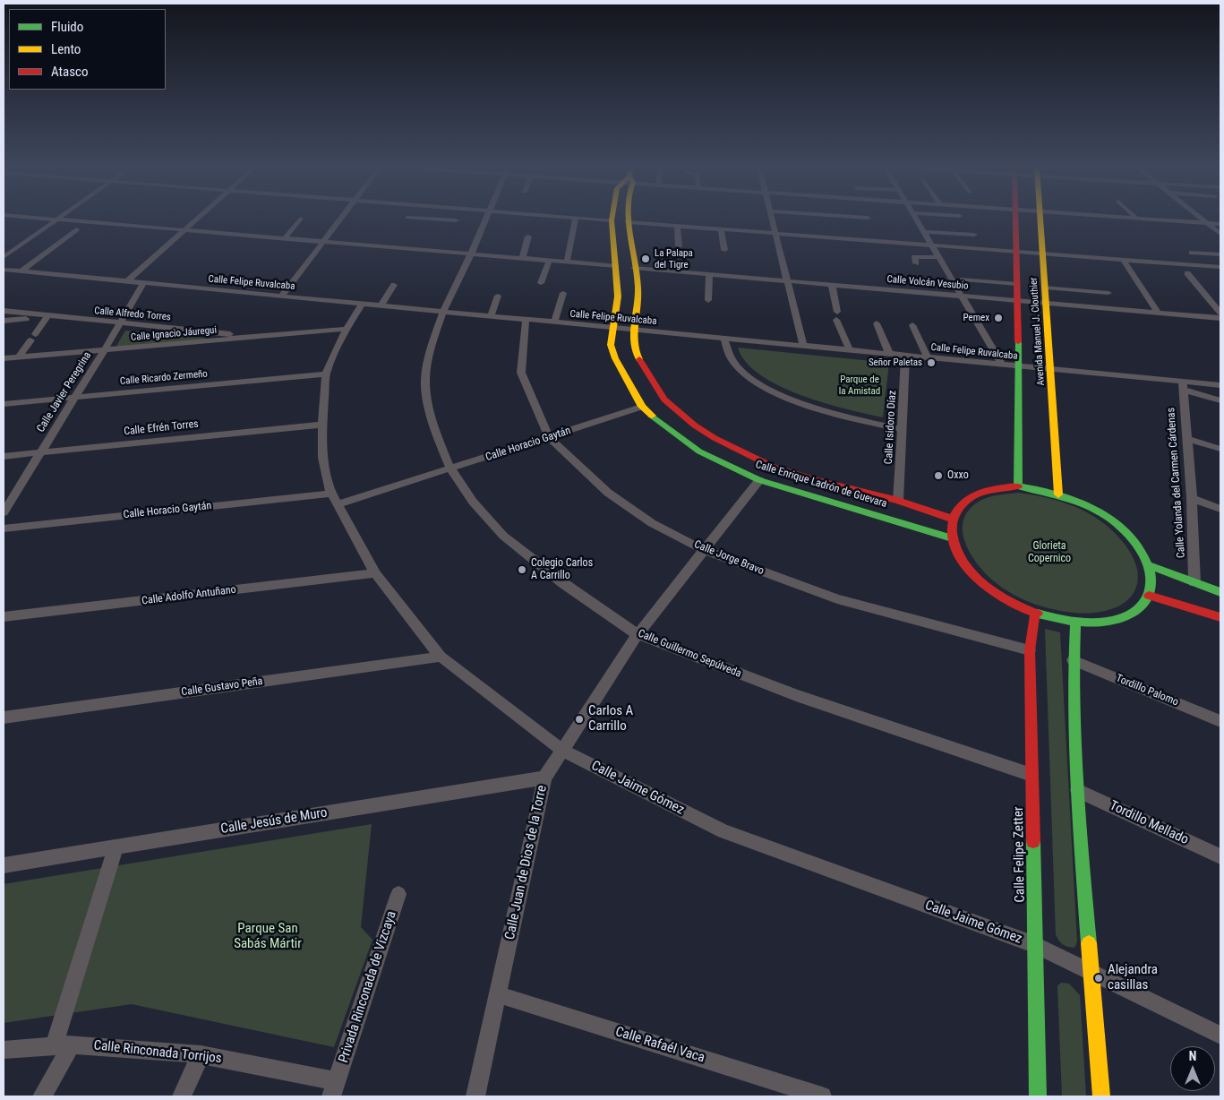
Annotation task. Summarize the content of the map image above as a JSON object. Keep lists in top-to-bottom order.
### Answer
{
  "streets": {
    "main road": ["Avenida Manuel J. Clouthier", "Calle Enrique Ladrón de Guevara", "Calle Felipe Zetter"],
    "street": [
      "Calle Felipe Ruvalcaba",
      "Calle Volcán Vesubio",
      "Calle Alfredo Torres",
      "Calle Ignacio Jáuregui",
      "Calle Ricardo Zermeño",
      "Calle Javier Peregrina",
      "Calle Isidoro Díaz",
      "Calle Efrén Torres",
      "Calle Horacio Gaytán",
      "Calle Yolanda del Carmen Cárdenas",
      "Calle Jorge Bravo",
      "Calle Adolfo Antuñano",
      "Calle Guillermo Sepúlveda",
      "Calle Gustavo Peña",
      "Tordillo Palomo",
      "Calle Jaime Gómez",
      "Calle Jesús de Muro",
      "Tordillo Mellado",
      "Calle Juan de Dios de la Torre",
      "Privada Rinconada de Vizcaya",
      "Calle Rafaél Vaca",
      "Calle Rinconada Torrijos"
    ]
  },
  "crossings": [
    ["Calle Felipe Ruvalcaba", "Avenida Manuel J. Clouthier"],
    ["Calle Felipe Ruvalcaba", "Calle Javier Peregrina"],
    ["Calle Felipe Ruvalcaba", "Calle Isidoro Díaz"],
    ["Calle Felipe Ruvalcaba", "Calle Yolanda del Carmen Cárdenas"],
    ["Calle Felipe Ruvalcaba", "Calle Enrique Ladrón de Guevara"],
    ["Calle Felipe Ruvalcaba", "Calle Jorge Bravo"],
    ["Calle Felipe Ruvalcaba", "Calle Guillermo Sepúlveda"],
    ["Calle Felipe Ruvalcaba", "Calle Jaime Gómez"],
    ["Calle Volcán Vesubio", "Avenida Manuel J. Clouthier"],
    ["Calle Volcán Vesubio", "Calle Enrique Ladrón de Guevara"],
    ["Calle Alfredo Torres", "Calle Ignacio Jáuregui"],
    ["Calle Alfredo Torres", "Calle Javier Peregrina"],
    ["Calle Ignacio Jáuregui", "Calle Javier Peregrina"],
    ["Calle Ignacio Jáuregui", "Calle Jaime Gómez"],
    ["Calle Ricardo Zermeño", "Calle Javier Peregrina"],
    ["Calle Ricardo Zermeño", "Calle Jaime Gómez"],
    ["Calle Javier Peregrina", "Calle Efrén Torres"],
    ["Calle Isidoro Díaz", "Calle Enrique Ladrón de Guevara"],
    ["Calle Efrén Torres", "Calle Jaime Gómez"],
    ["Calle Horacio Gaytán", "Calle Enrique Ladrón de Guevara"],
    ["Calle Horacio Gaytán", "Calle Jorge Bravo"],
    ["Calle Horacio Gaytán", "Calle Guillermo Sepúlveda"],
    ["Calle Horacio Gaytán", "Calle Jaime Gómez"],
    ["Calle Enrique Ladrón de Guevara", "Calle Juan de Dios de la Torre"],
    ["Calle Jorge Bravo", "Calle Felipe Zetter"],
    ["Calle Jorge Bravo", "Calle Juan de Dios de la Torre"],
    ["Calle Adolfo Antuñano", "Calle Jaime Gómez"],
    ["Calle Guillermo Sepúlveda", "Calle Felipe Zetter"],
    ["Calle Guillermo Sepúlveda", "Calle Juan de Dios de la Torre"],
    ["Calle Gustavo Peña", "Calle Jaime Gómez"],
    ["Calle Jaime Gómez", "Calle Felipe Zetter"],
    ["Calle Jaime Gómez", "Calle Juan de Dios de la Torre"],
    ["Calle Jesús de Muro", "Calle Juan de Dios de la Torre"],
    ["Calle Juan de Dios de la Torre", "Calle Rafaél Vaca"],
    ["Privada Rinconada de Vizcaya", "Calle Rinconada Torrijos"]
  ],
  "parks": ["Parque de la Amistad", "Glorieta Copernico", "Parque San Sabás Mártir"],
  "places": [
    "La Palapa del Tigre",
    "Pemex",
    "Señor Paletas",
    "Oxxo",
    "Colegio Carlos A Carrillo",
    "Carlos A Carrillo",
    "Alejandra casillas"
  ],
  "legend": ["Fluido", "Lento", "Atasco"],
  "north": "top"
}
